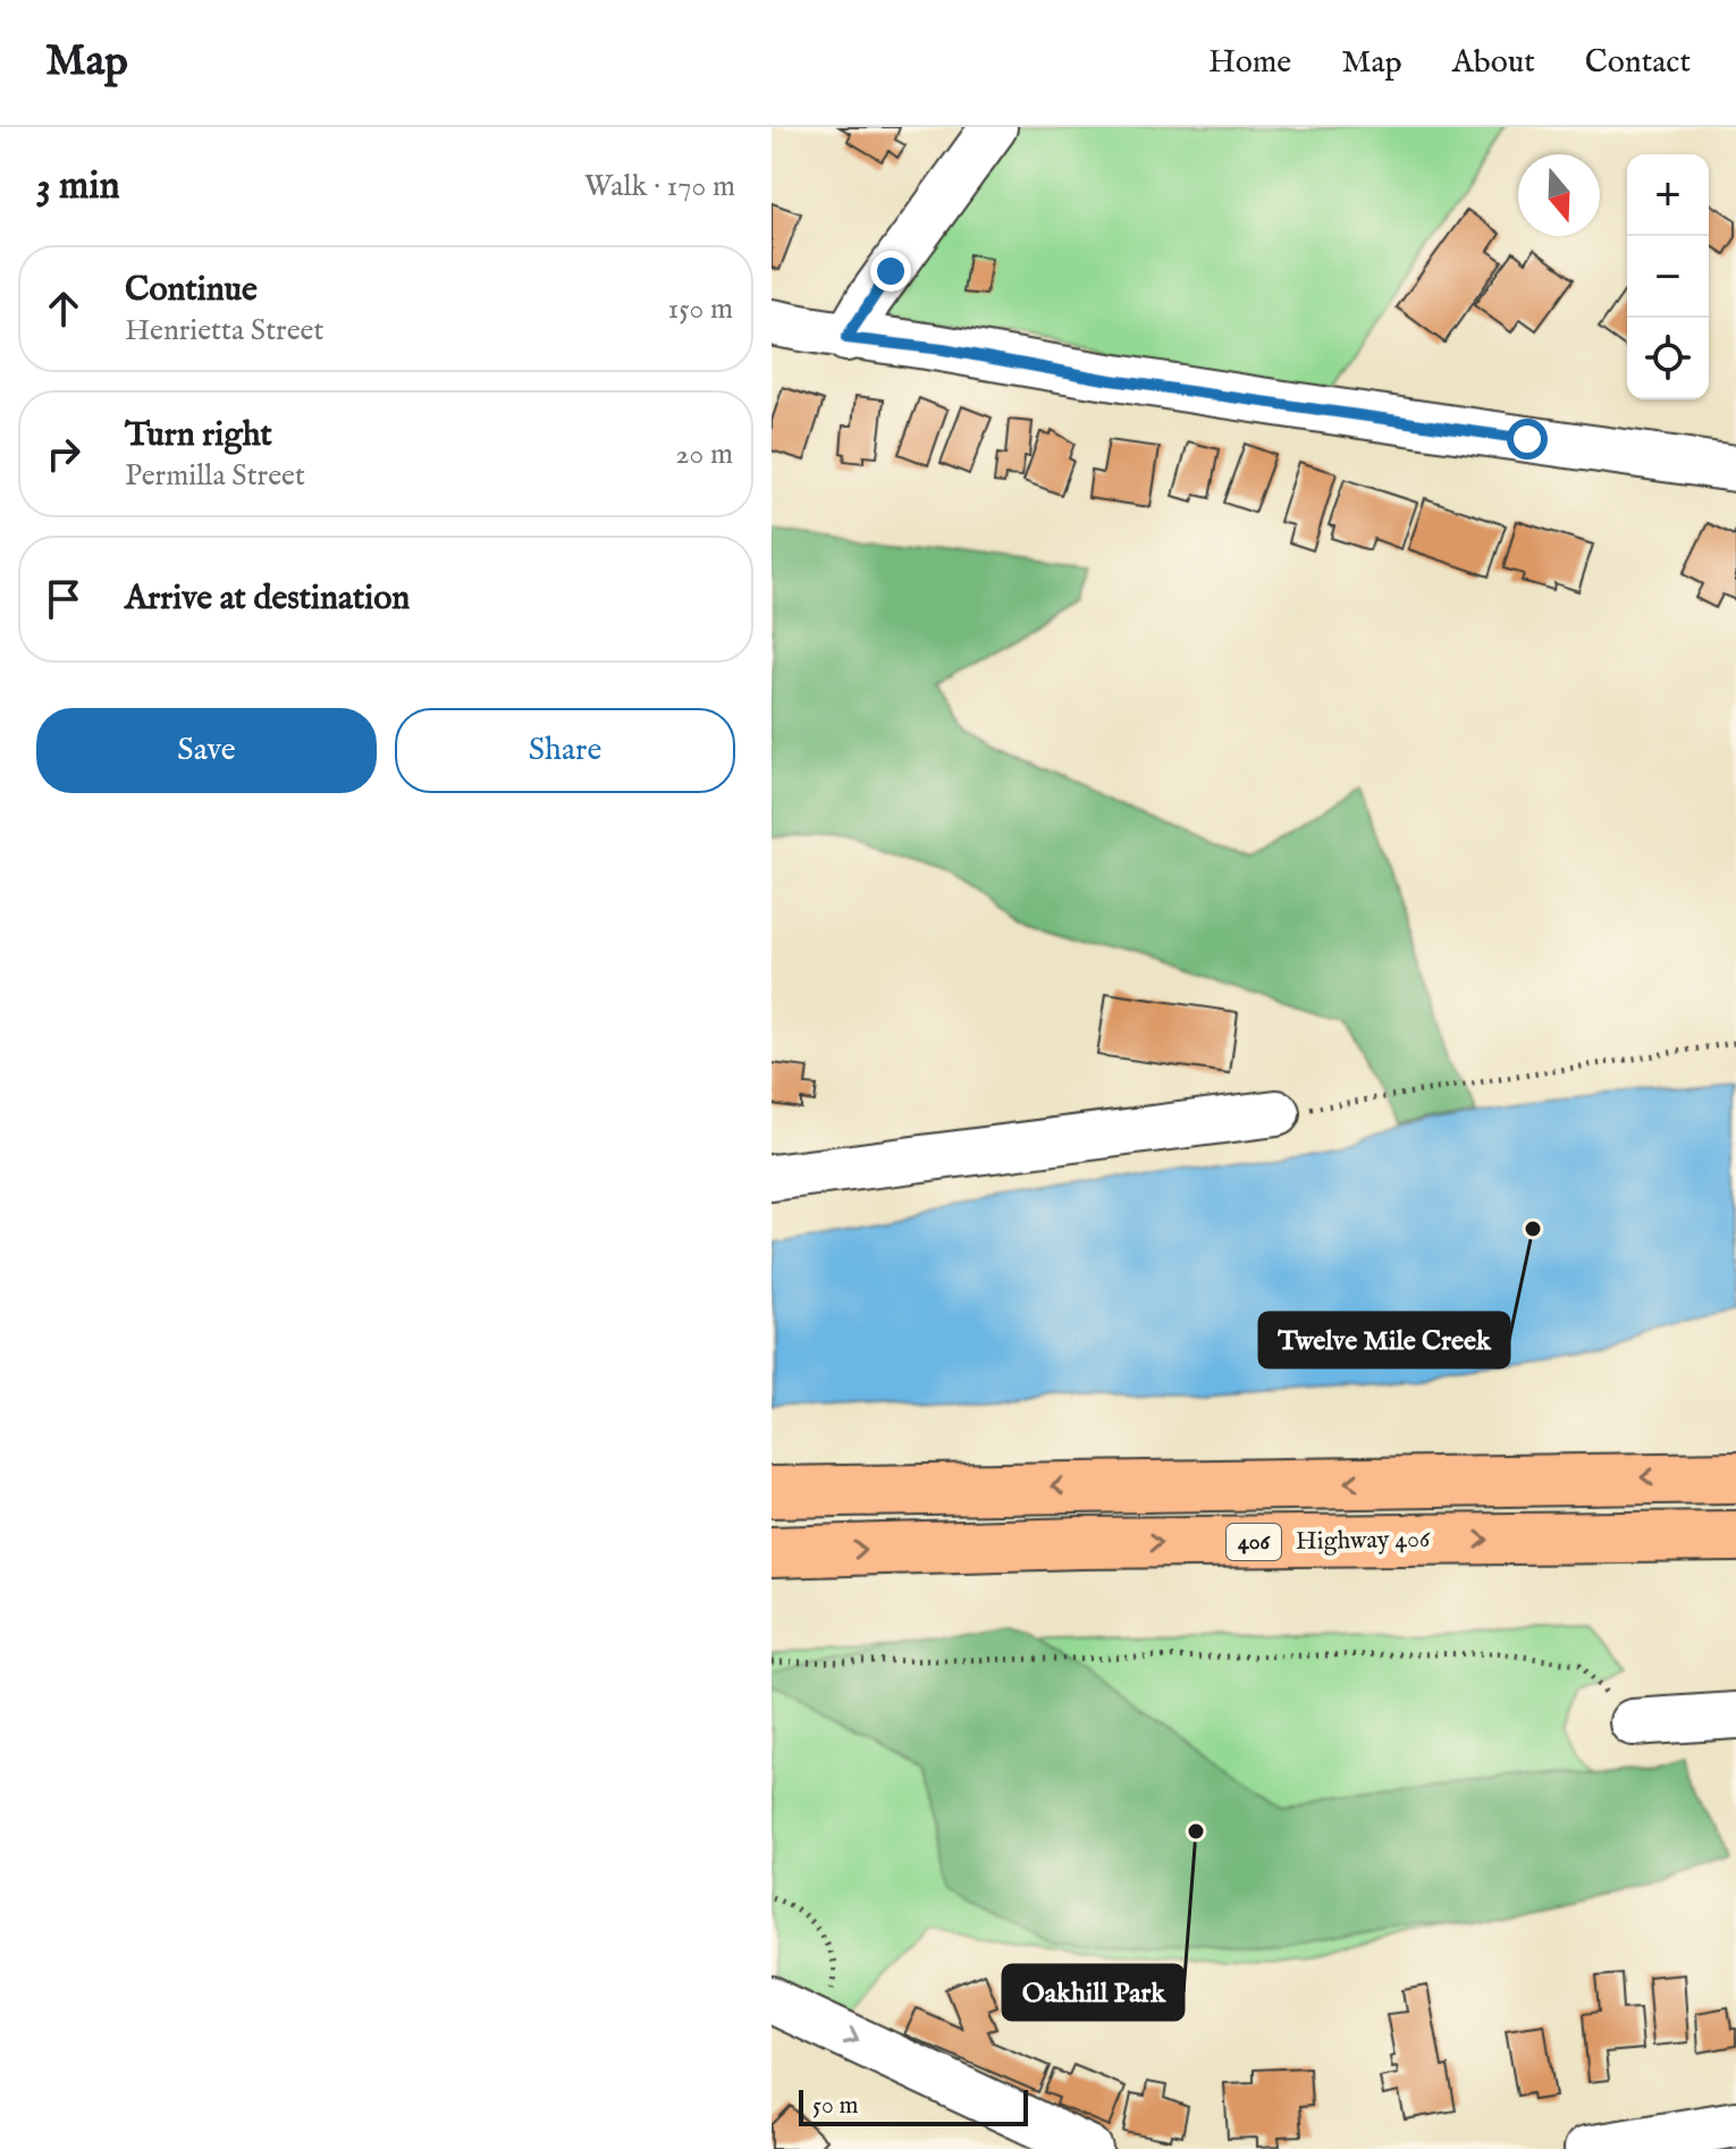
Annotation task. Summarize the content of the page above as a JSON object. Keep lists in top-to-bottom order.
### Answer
{
  "streets": {
    "highway": ["Highway 406", "406"]
  },
  "places": ["Twelve Mile Creek", "Oakhill Park"],
  "scale_bar": "50 m",
  "north": "bottom",
  "page": {
    "header": "Map",
    "nav": [
      "Home",
      "Map",
      "About",
      "Contact"
    ],
    "heading": ["3 min", "Walk · 170 m"],
    "map_buttons": ["+", "−"],
    "list": [
      ["Continue", "Henrietta Street", "150 m"],
      ["Turn right", "Permilla Street", "20 m"],
      "Arrive at destination"
    ],
    "buttons": ["Save", "Share"],
    "scale": "50 m"
  }
}
